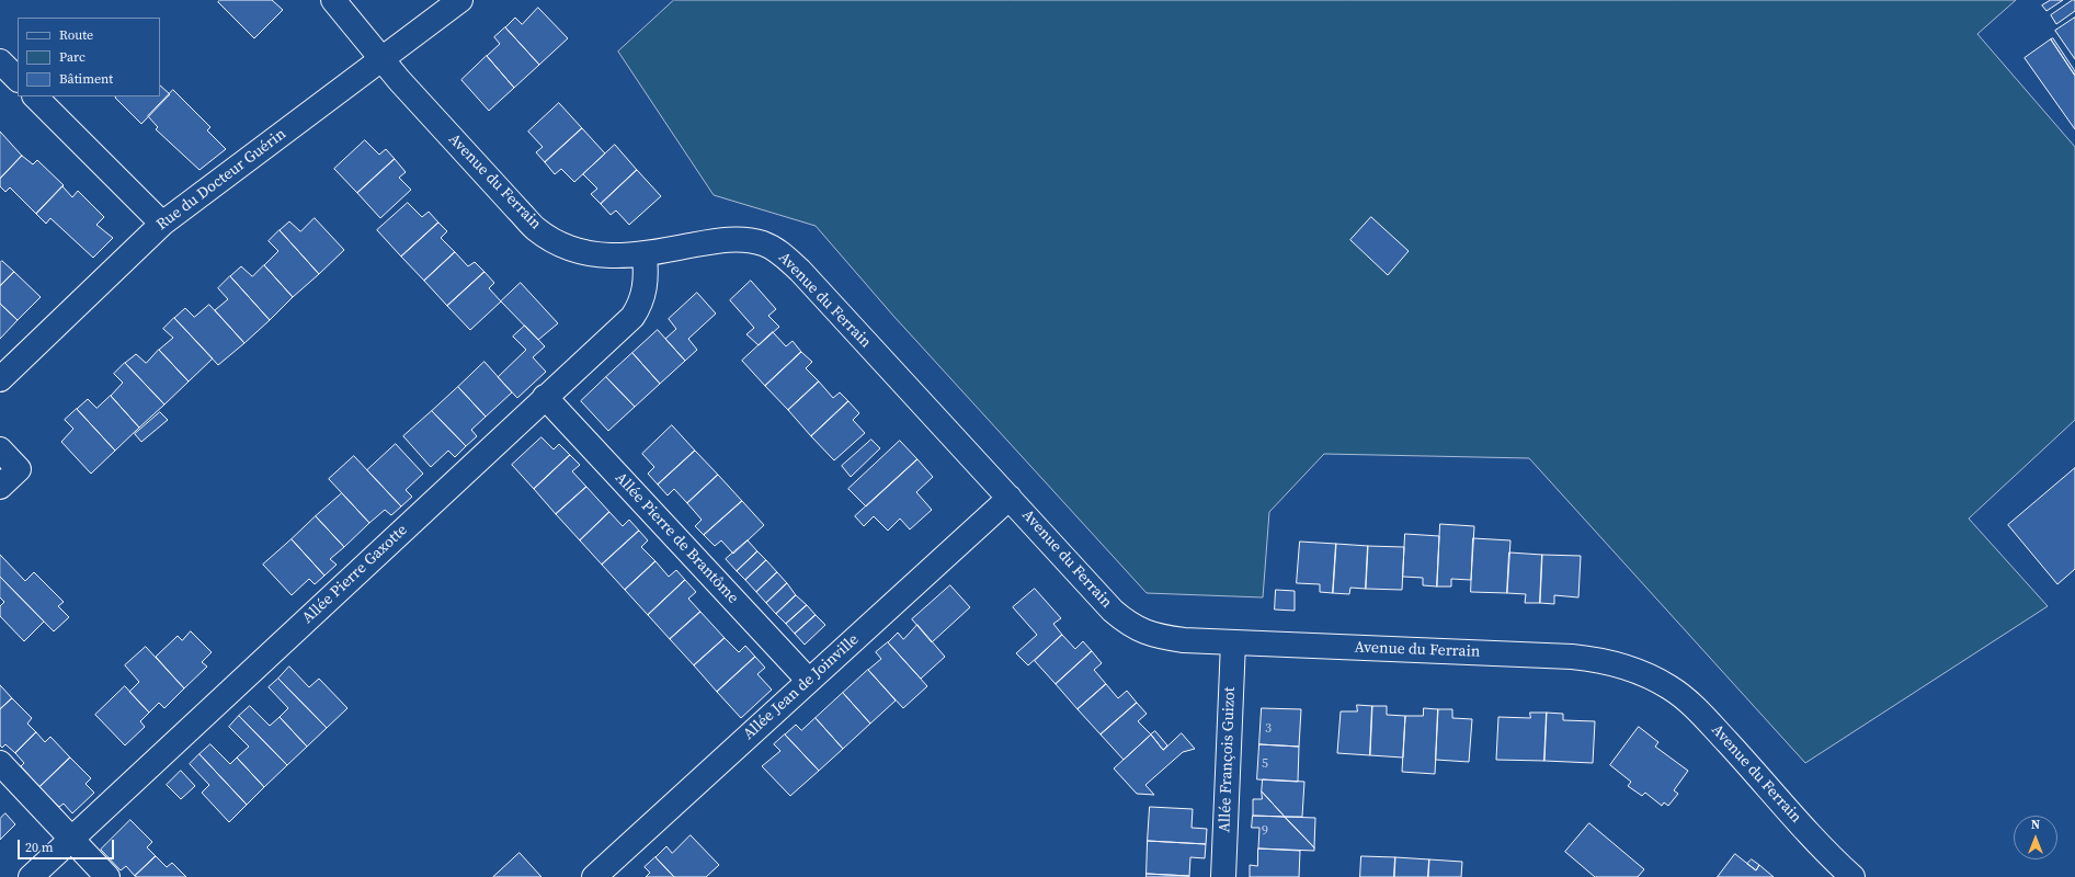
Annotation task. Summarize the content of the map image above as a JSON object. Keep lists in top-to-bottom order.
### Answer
{
  "streets": {
    "street": [
      "Rue du Docteur Guérin",
      "Avenue du Ferrain",
      "Allée Pierre de Brantôme",
      "Allée Pierre Gaxotte",
      "Allée Jean de Joinville",
      "Allée François Guizot"
    ]
  },
  "crossings": [
    ["Rue du Docteur Guérin", "Avenue du Ferrain"],
    ["Avenue du Ferrain", "Allée Pierre Gaxotte"],
    ["Avenue du Ferrain", "Allée Jean de Joinville"],
    ["Avenue du Ferrain", "Allée François Guizot"],
    ["Allée Pierre de Brantôme", "Allée Pierre Gaxotte"],
    ["Allée Pierre de Brantôme", "Allée Jean de Joinville"]
  ],
  "house_numbers": ["3", "5", "9"],
  "legend": ["Route", "Parc", "Bâtiment"],
  "scale_bar": "20 m",
  "north": "top"
}
